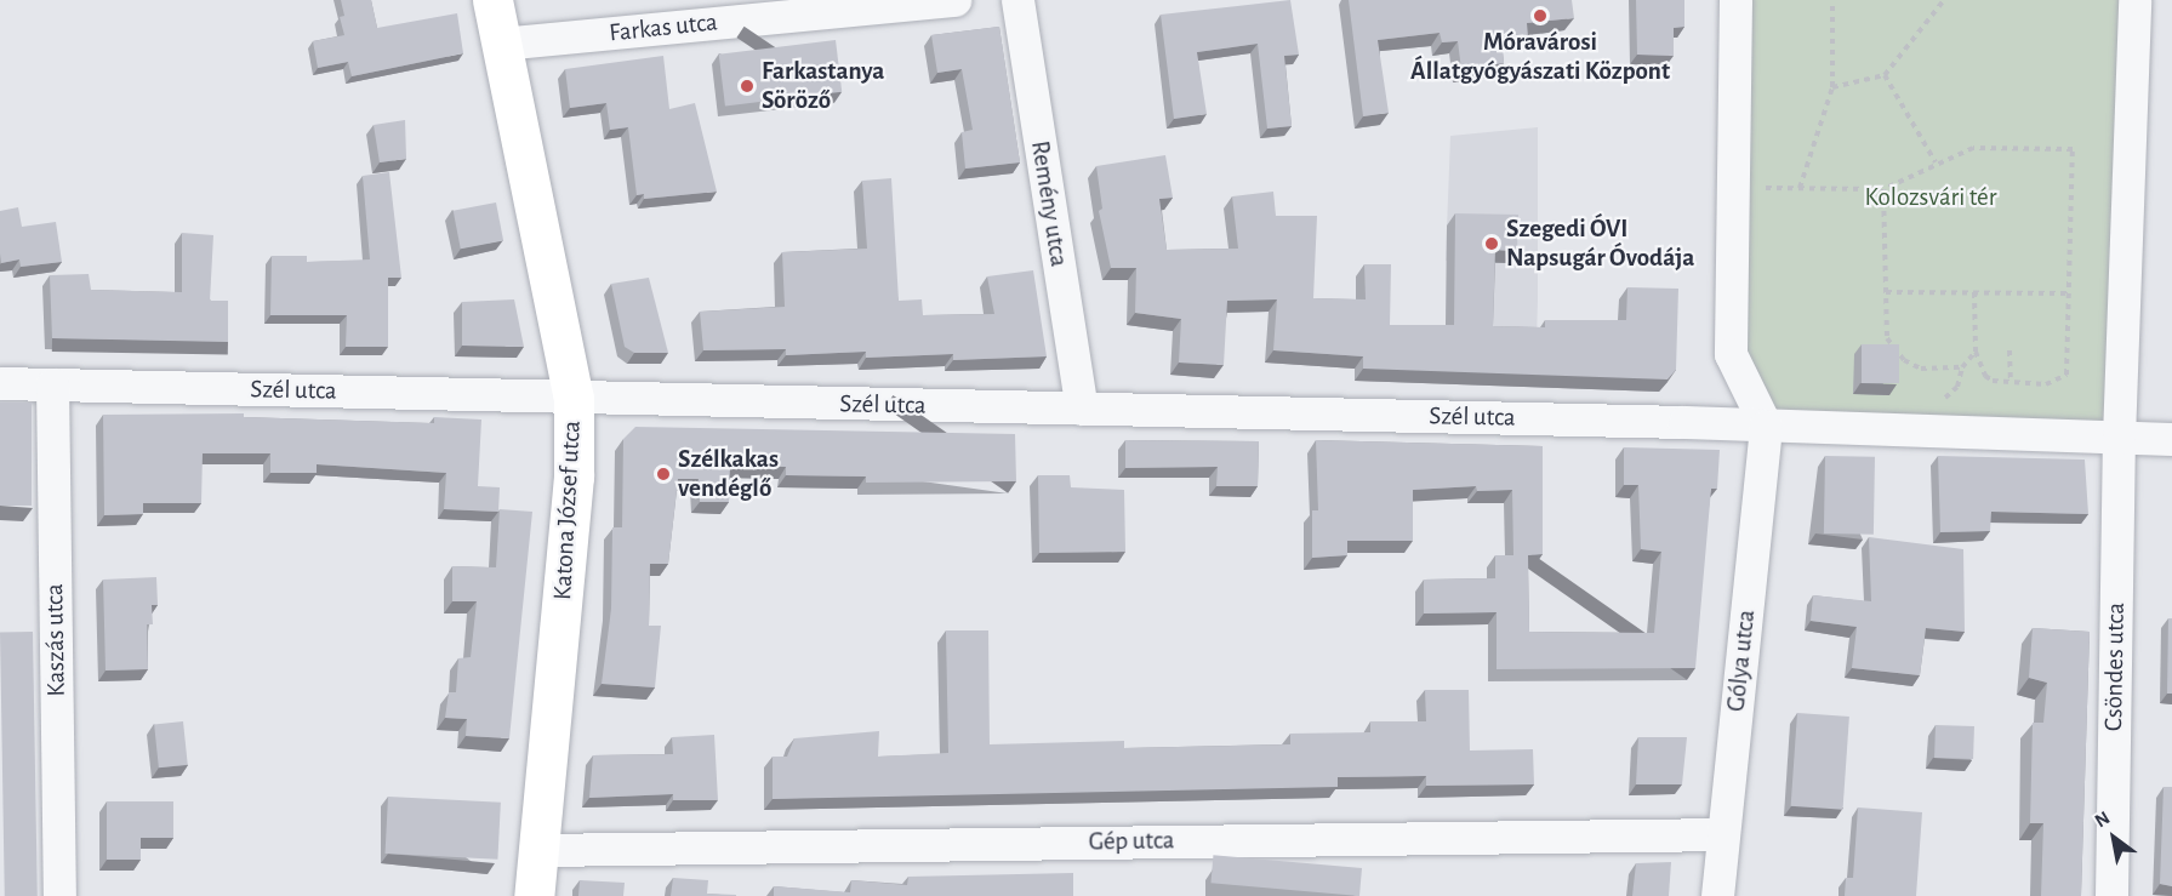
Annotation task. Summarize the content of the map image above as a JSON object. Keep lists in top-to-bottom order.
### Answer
{
  "streets": {
    "street": [
      "Farkas utca",
      "Remény utca",
      "Szél utca",
      "Katona József utca",
      "Kaszás utca",
      "Gólya utca",
      "Csöndes utca",
      "Gép utca"
    ]
  },
  "crossings": [
    ["Farkas utca", "Katona József utca"],
    ["Remény utca", "Szél utca"],
    ["Szél utca", "Katona József utca"],
    ["Szél utca", "Kaszás utca"],
    ["Szél utca", "Gólya utca"],
    ["Katona József utca", "Gép utca"],
    ["Gólya utca", "Gép utca"]
  ],
  "parks": ["Kolozsvári tér"],
  "places": [
    "Móravárosi Állatgyógyászati Központ",
    "Farkastanya Söröző",
    "Szegedi ÓVI Napsugár Óvodája",
    "Szélkakas vendéglő"
  ],
  "north": "top left"
}
